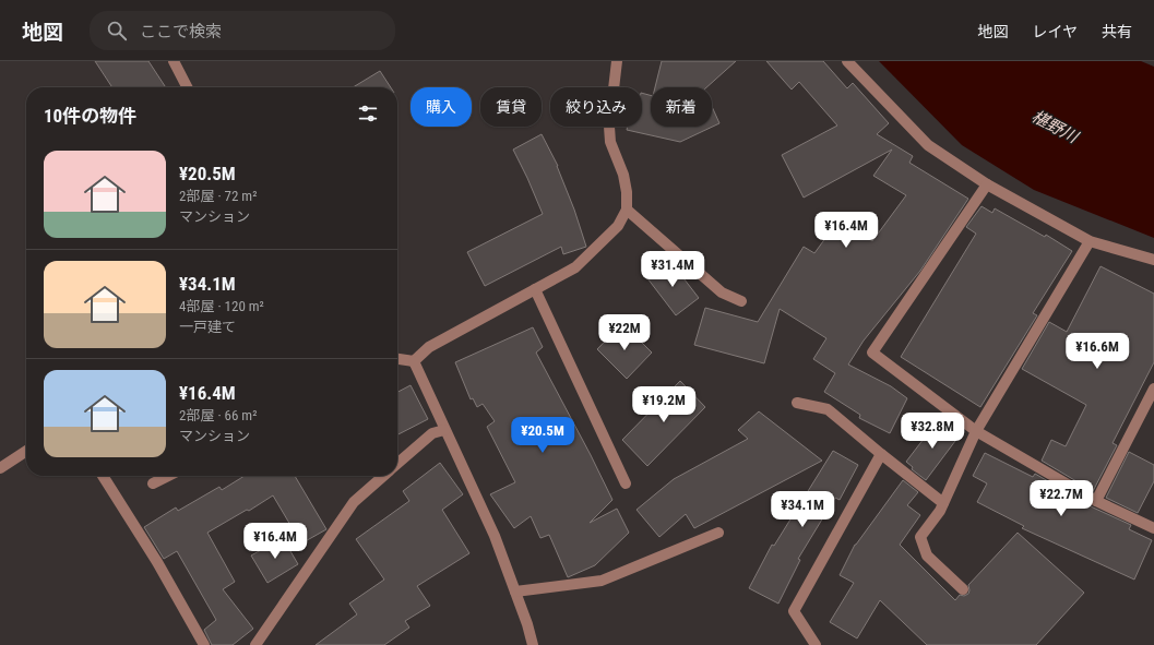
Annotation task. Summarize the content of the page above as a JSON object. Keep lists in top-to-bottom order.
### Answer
{
  "water": ["椹野川"],
  "page": {
    "header": "地図",
    "search": "ここで検索",
    "nav": ["地図", "レイヤ", "共有"],
    "chip": [
      "購入",
      "賃貸",
      "絞り込み",
      "新着"
    ],
    "heading": "10件の物件",
    "list": [
      {
        "name": "¥20.5M",
        "note": "2部屋 · 72 m² · マンション"
      },
      {
        "name": "¥34.1M",
        "note": "4部屋 · 120 m² · 一戸建て"
      },
      {
        "name": "¥16.4M",
        "note": "2部屋 · 66 m² · マンション"
      }
    ],
    "price": [
      "¥16.4M",
      "¥31.4M",
      "¥22M",
      "¥16.6M",
      "¥19.2M",
      "¥32.8M",
      "¥20.5M",
      "¥22.7M",
      "¥34.1M",
      "¥16.4M"
    ]
  }
}
